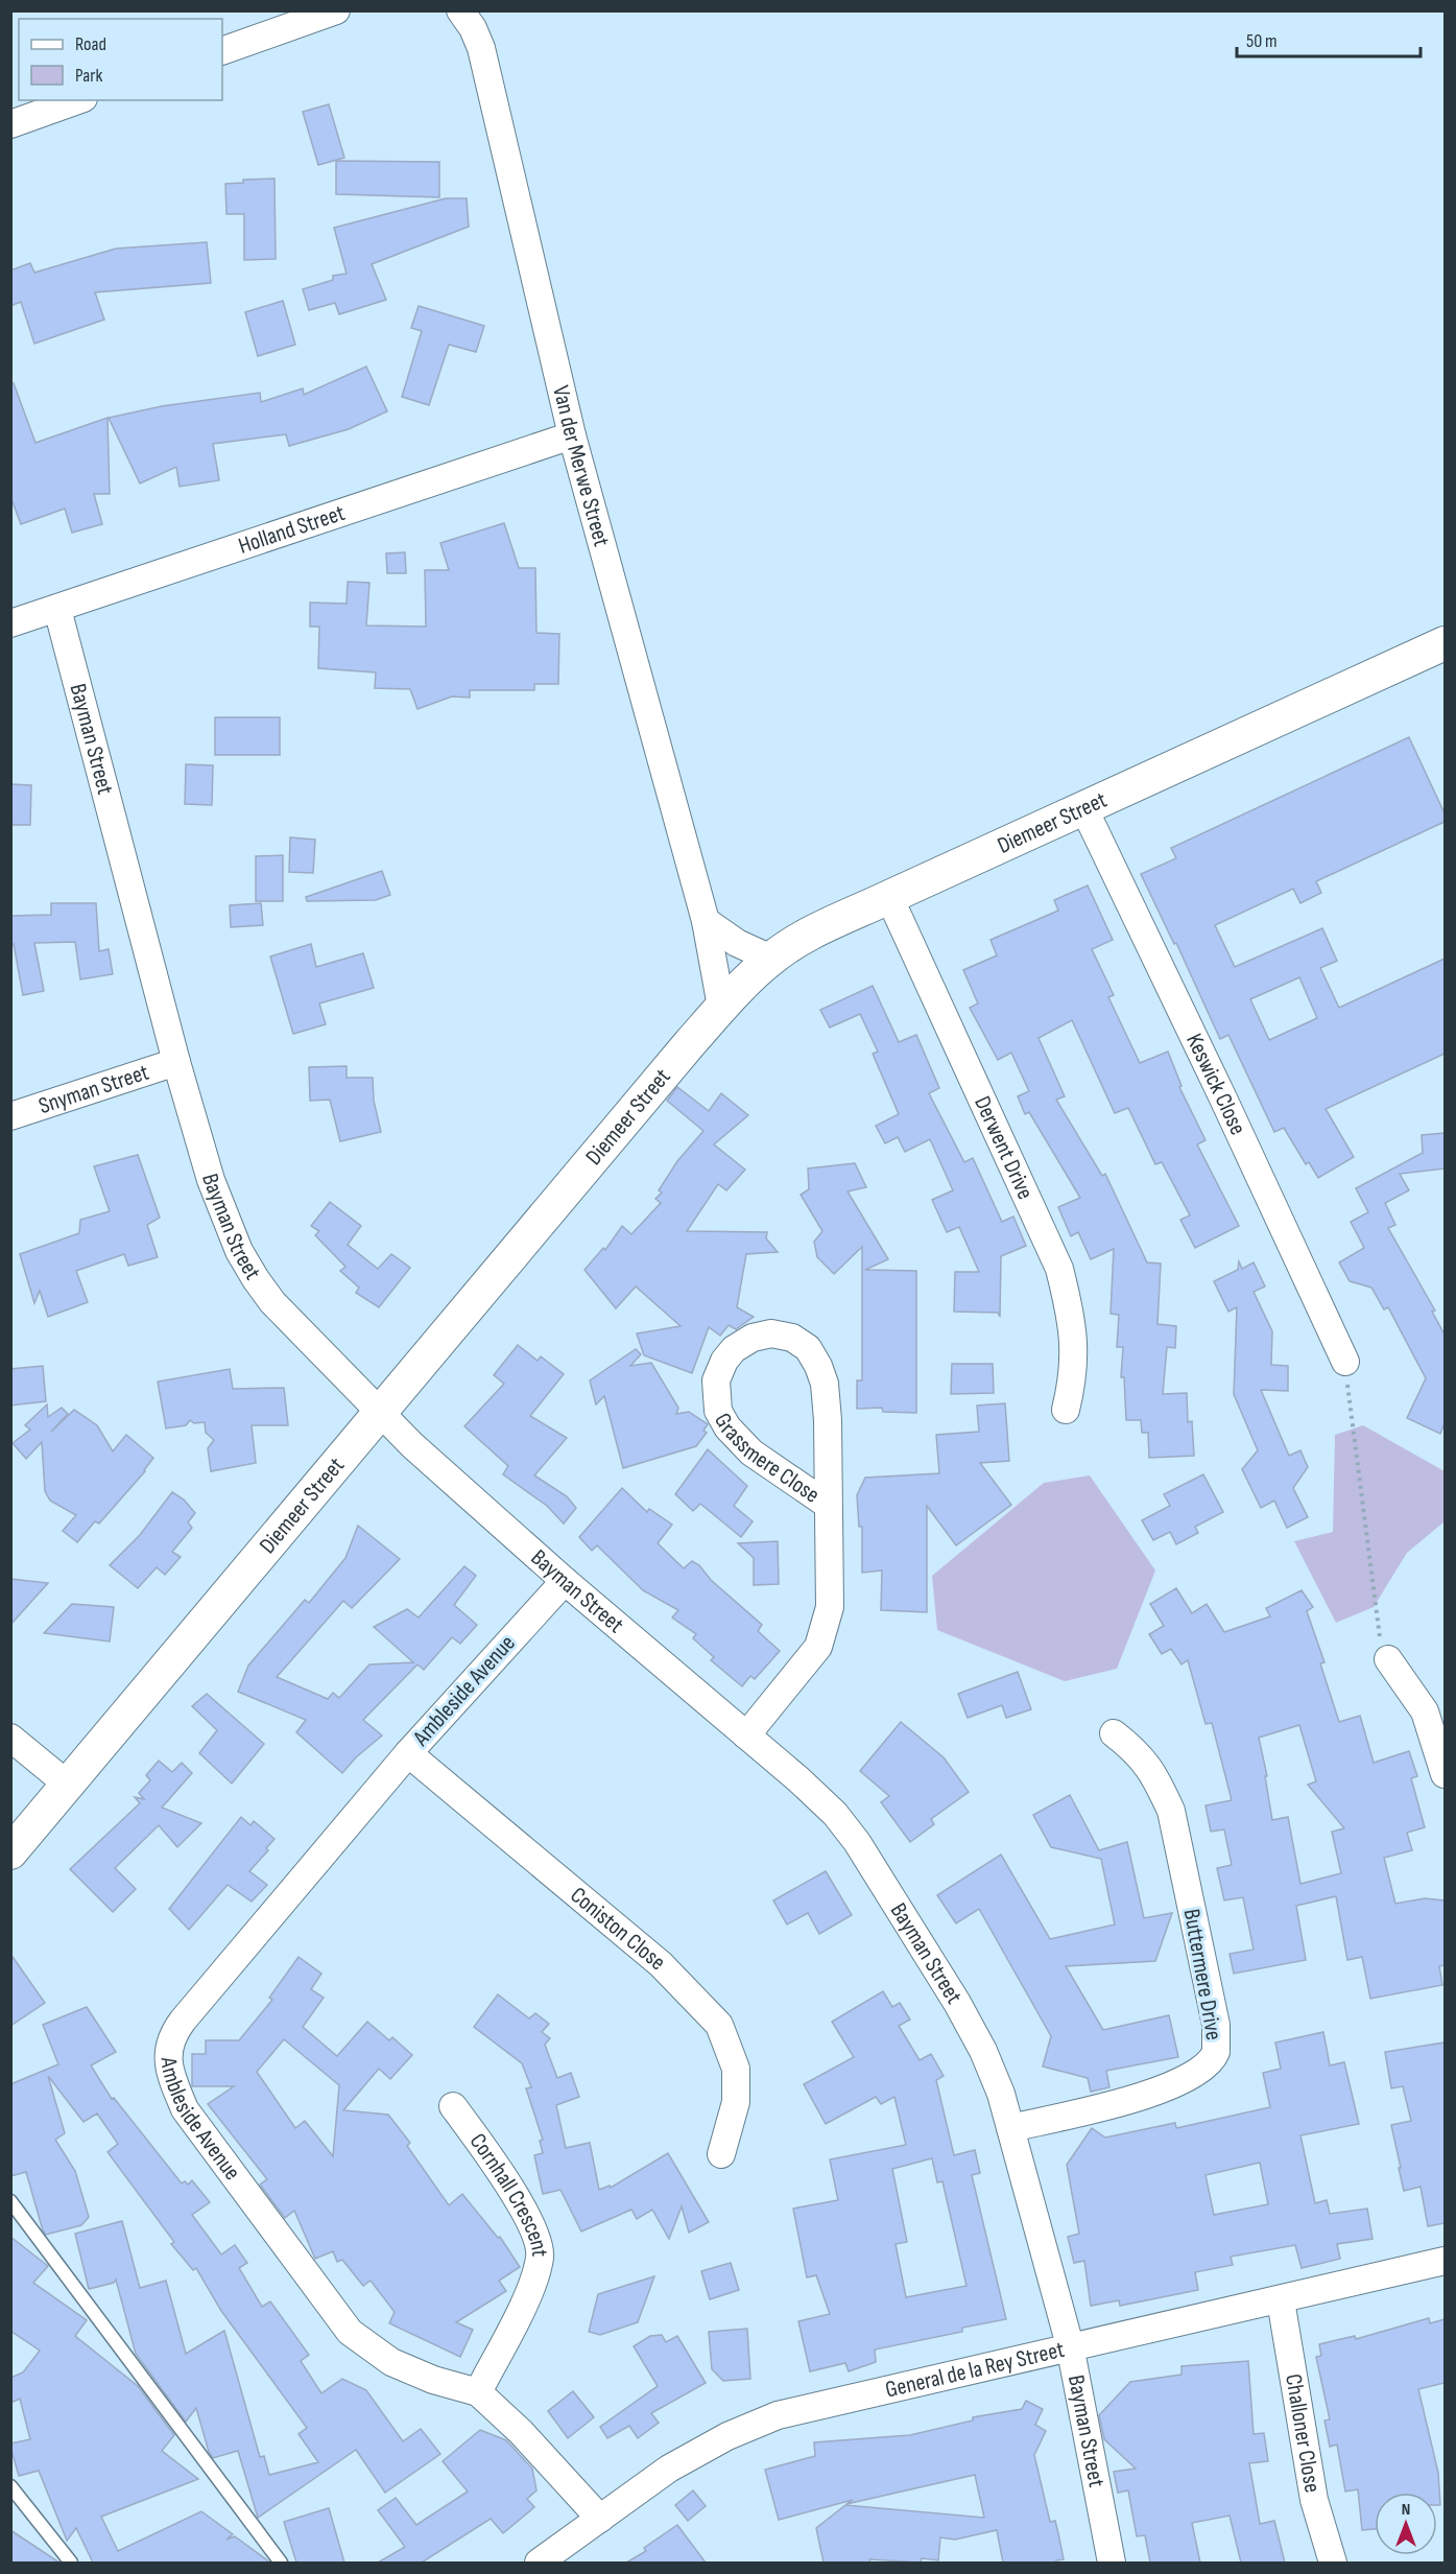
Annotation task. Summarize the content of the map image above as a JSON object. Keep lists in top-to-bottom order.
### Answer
{
  "streets": {
    "street": [
      "Van der Merwe Street",
      "Holland Street",
      "Bayman Street",
      "Diemeer Street",
      "Keswick Close",
      "Snyman Street",
      "Derwent Drive",
      "Grassmere Close",
      "Ambleside Avenue",
      "Coniston Close",
      "Buttermere Drive",
      "Cornhall Crescent",
      "General de la Rey Street",
      "Challoner Close"
    ]
  },
  "crossings": [
    ["Van der Merwe Street", "Holland Street"],
    ["Van der Merwe Street", "Diemeer Street"],
    ["Holland Street", "Bayman Street"],
    ["Bayman Street", "Diemeer Street"],
    ["Bayman Street", "Snyman Street"],
    ["Bayman Street", "Grassmere Close"],
    ["Bayman Street", "Ambleside Avenue"],
    ["Bayman Street", "Buttermere Drive"],
    ["Bayman Street", "General de la Rey Street"],
    ["Diemeer Street", "Keswick Close"],
    ["Diemeer Street", "Derwent Drive"],
    ["Ambleside Avenue", "Coniston Close"],
    ["Ambleside Avenue", "Cornhall Crescent"],
    ["Ambleside Avenue", "General de la Rey Street"],
    ["General de la Rey Street", "Challoner Close"]
  ],
  "legend": ["Road", "Park"],
  "scale_bar": "50 m",
  "north": "top"
}
